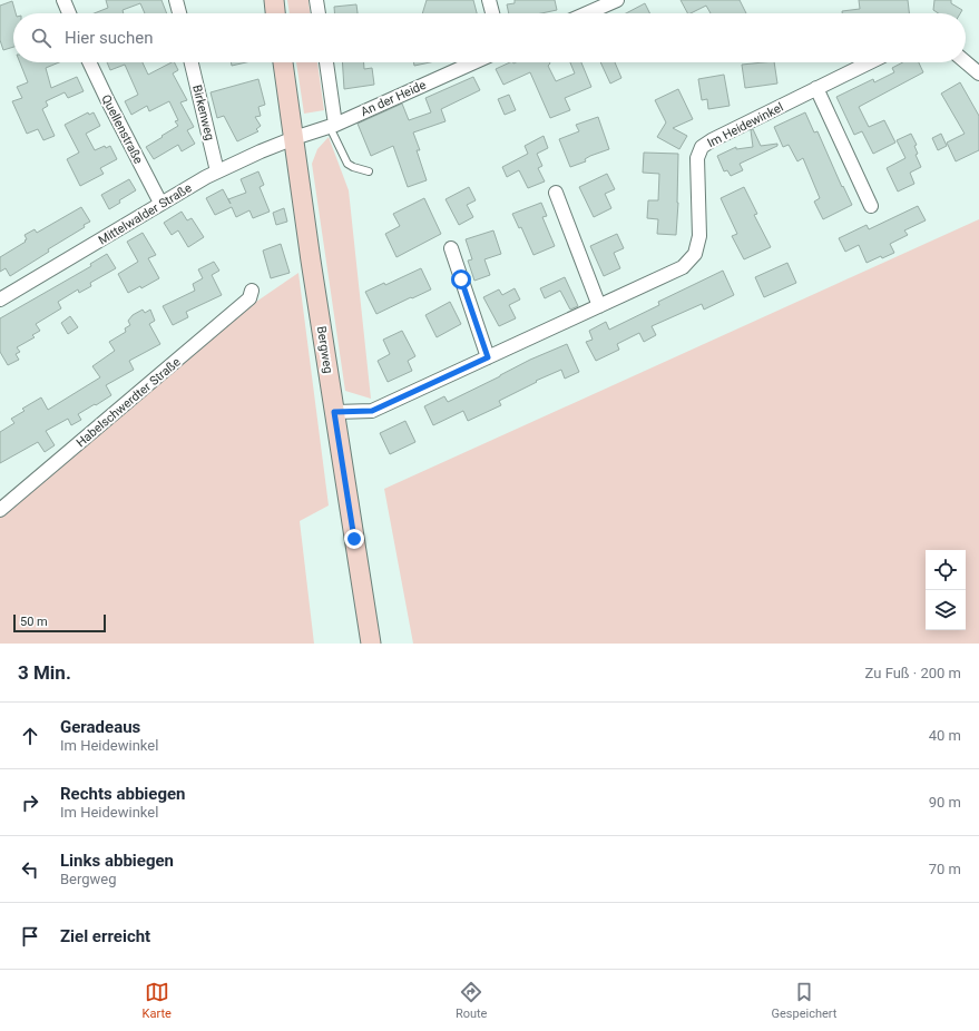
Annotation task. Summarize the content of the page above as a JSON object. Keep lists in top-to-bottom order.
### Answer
{
  "streets": {
    "main road": ["Bergweg"],
    "street": [
      "An der Heide",
      "Birkenweg",
      "Im Heidewinkel",
      "Quellenstraße",
      "Mittelwalder Straße",
      "Habelschwerdter Straße"
    ]
  },
  "crossings": [
    ["An der Heide", "Mittelwalder Straße"],
    ["An der Heide", "Bergweg"],
    ["Birkenweg", "Mittelwalder Straße"],
    ["Im Heidewinkel", "Bergweg"],
    ["Quellenstraße", "Mittelwalder Straße"],
    ["Mittelwalder Straße", "Bergweg"]
  ],
  "scale_bar": "50 m",
  "page": {
    "search": "Hier suchen",
    "scale": "50 m",
    "heading": ["3 Min.", "Zu Fuß · 200 m"],
    "list": [
      ["Geradeaus", "Im Heidewinkel", "40 m"],
      ["Rechts abbiegen", "Im Heidewinkel", "90 m"],
      ["Links abbiegen", "Bergweg", "70 m"],
      "Ziel erreicht"
    ],
    "nav": ["Karte", "Route", "Gespeichert"]
  }
}
